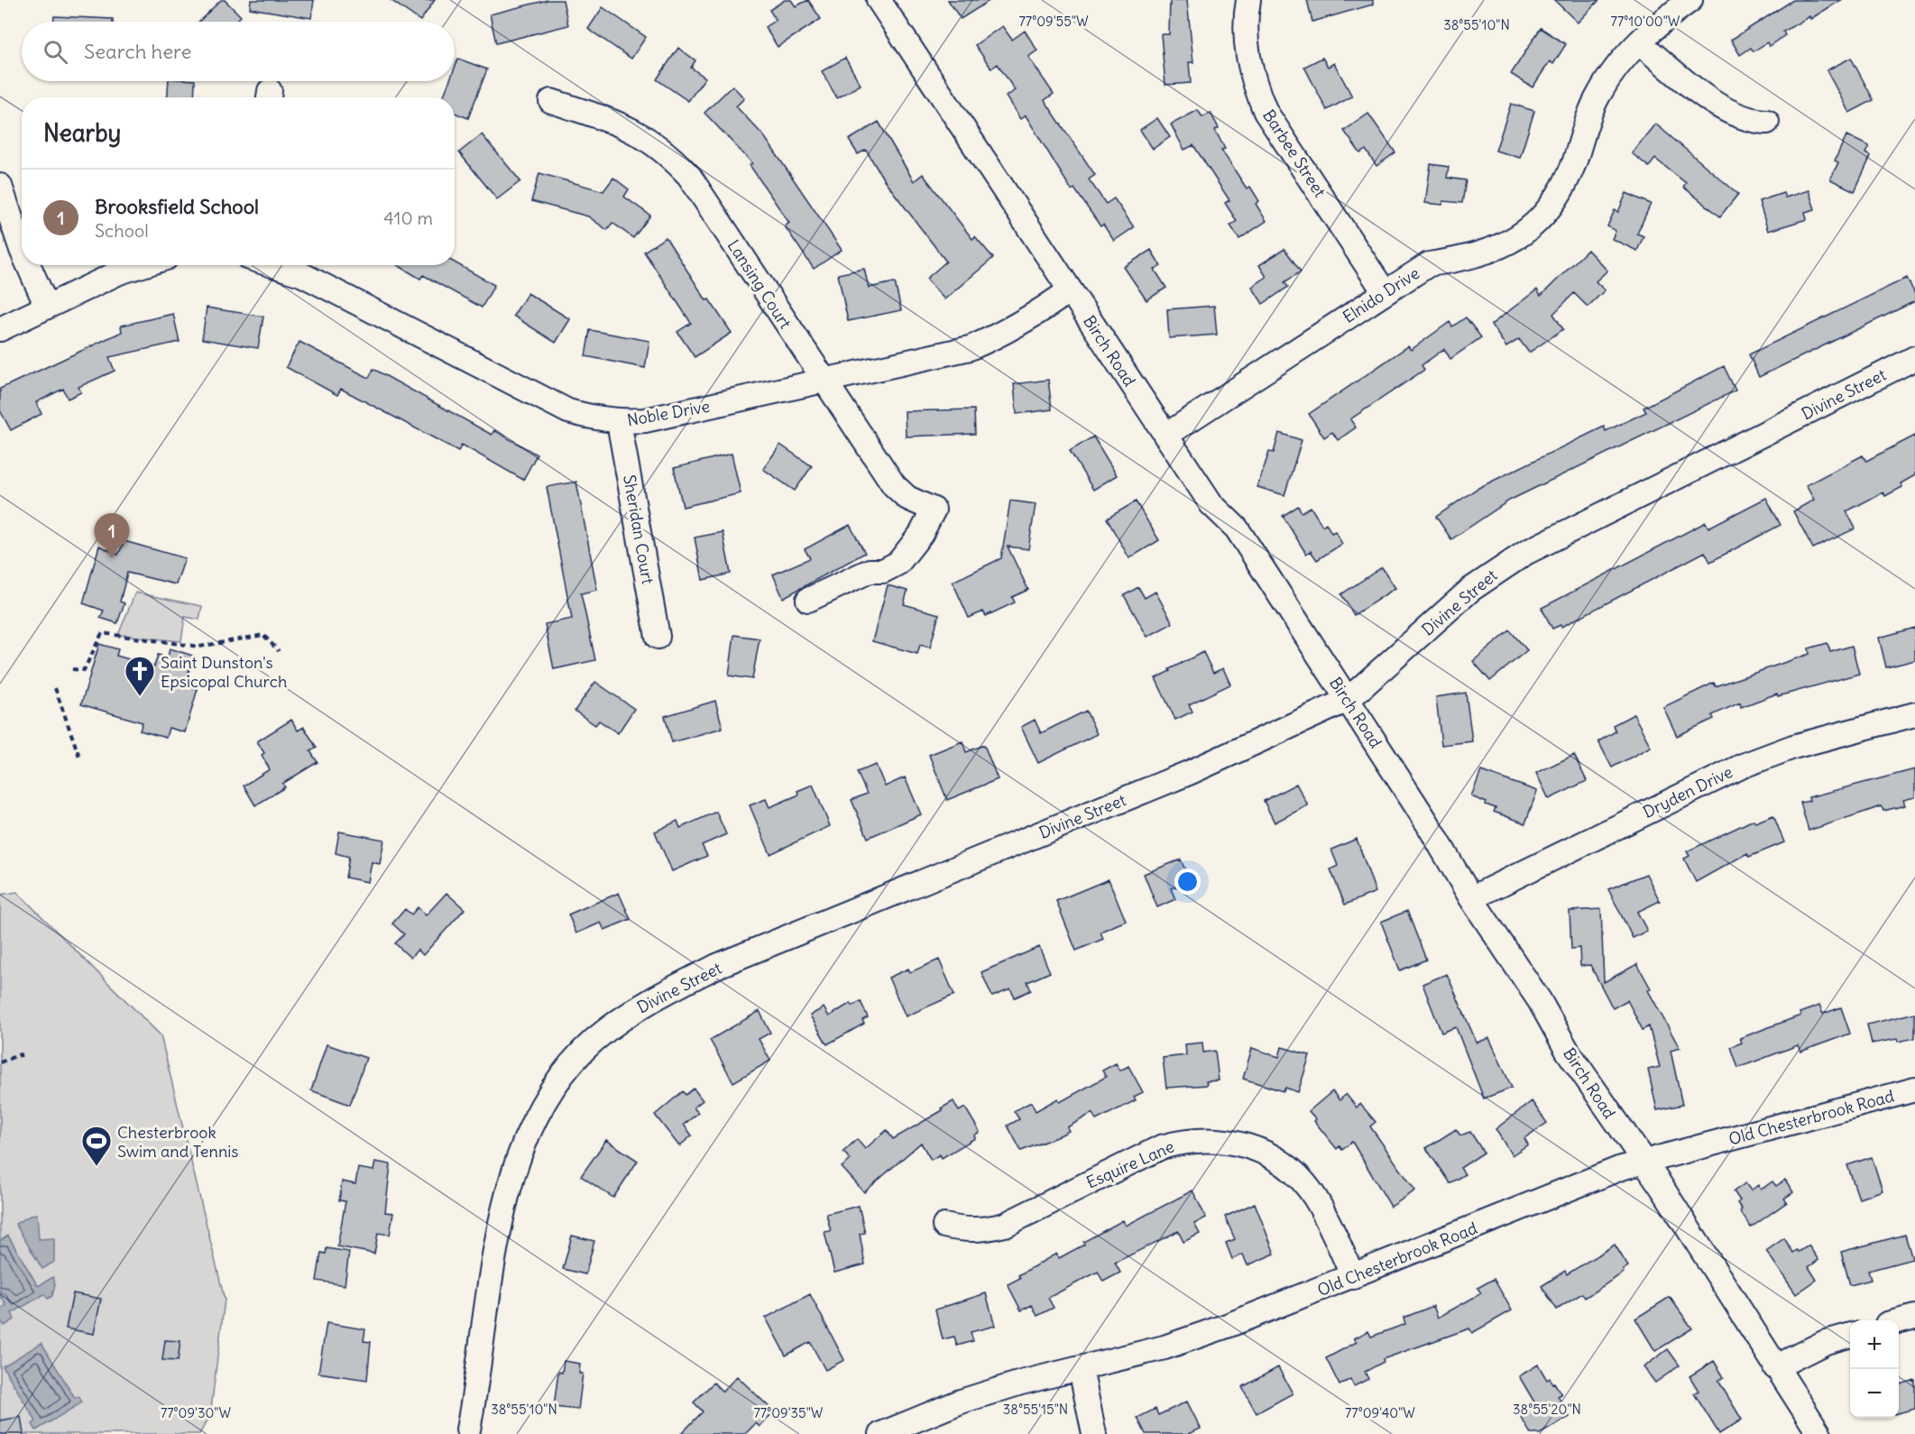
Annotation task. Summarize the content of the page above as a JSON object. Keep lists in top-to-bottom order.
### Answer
{
  "streets": {
    "street": [
      "Barbee Street",
      "Lansing Court",
      "Elnido Drive",
      "Birch Road",
      "Divine Street",
      "Noble Drive",
      "Sheridan Court",
      "Dryden Drive",
      "Old Chesterbrook Road",
      "Esquire Lane"
    ]
  },
  "crossings": [
    ["Barbee Street", "Elnido Drive"],
    ["Lansing Court", "Noble Drive"],
    ["Elnido Drive", "Birch Road"],
    ["Birch Road", "Divine Street"],
    ["Birch Road", "Noble Drive"],
    ["Birch Road", "Dryden Drive"],
    ["Birch Road", "Old Chesterbrook Road"],
    ["Noble Drive", "Sheridan Court"],
    ["Old Chesterbrook Road", "Esquire Lane"]
  ],
  "places": {
    "church": ["Saint Dunston's Epsicopal Church"],
    "sports": ["Chesterbrook Swim and Tennis"]
  },
  "page": {
    "search": "Search here",
    "heading": "Nearby",
    "list": [
      {
        "mark": "1",
        "name": "Brooksfield School",
        "note": "School",
        "value": "410 m"
      }
    ],
    "pins": "1",
    "map_buttons": ["+", "−"]
  },
  "coordinates": [
    "77°10'00\"W",
    "77°09'55\"W",
    "38°55'10\"N",
    "38°55'15\"N",
    "38°55'20\"N",
    "77°09'30\"W",
    "77°09'35\"W",
    "77°09'40\"W"
  ]
}
